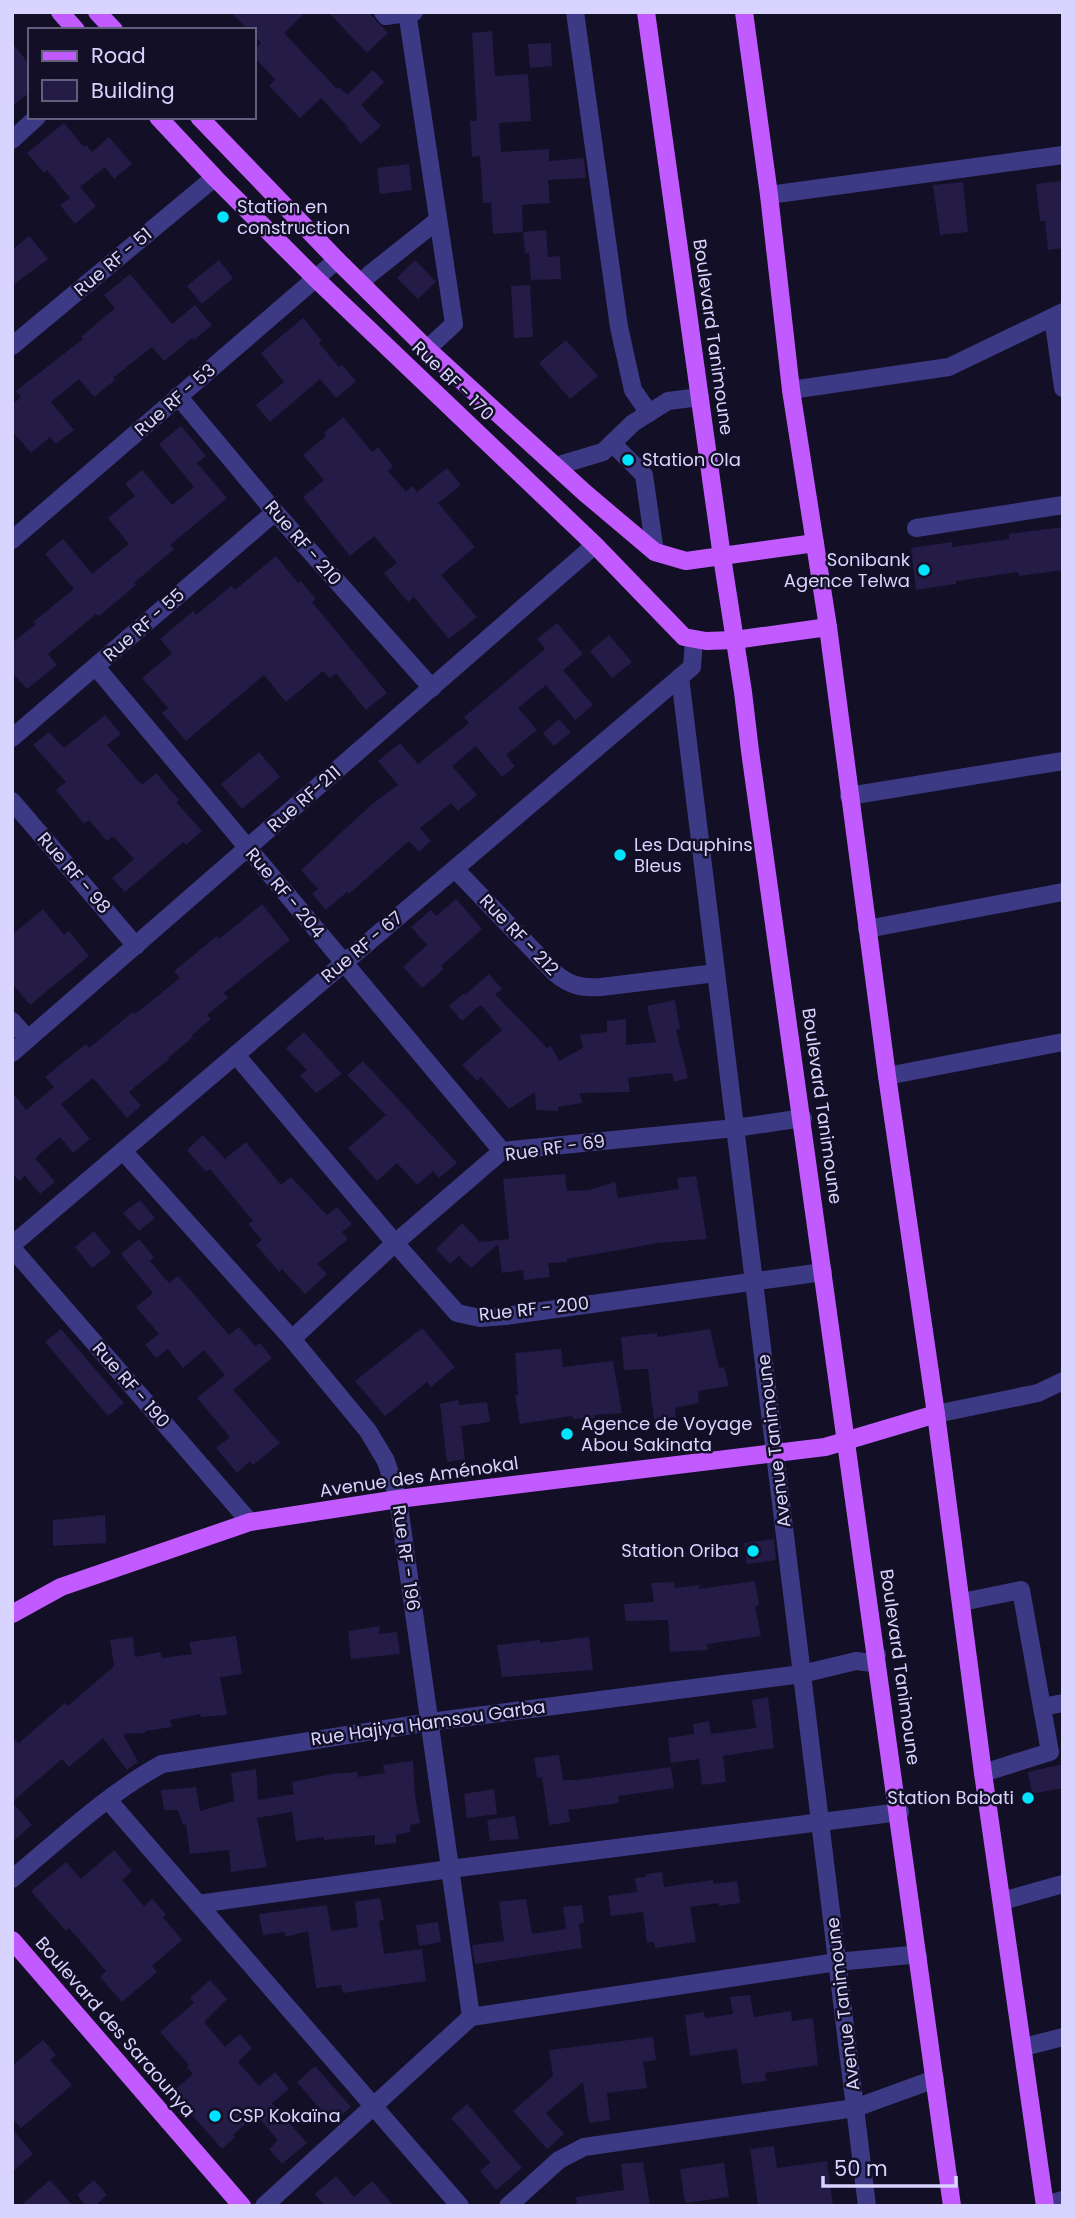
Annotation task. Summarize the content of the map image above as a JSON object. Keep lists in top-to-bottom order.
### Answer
{
  "streets": {
    "main road": [
      "Boulevard Tanimoune",
      "Rue BF - 170",
      "Avenue des Aménokal",
      "Boulevard des Saraounya"
    ],
    "street": [
      "Rue RF - 51",
      "Rue RF - 53",
      "Rue RF - 210",
      "Rue RF - 55",
      "Rue RF-211",
      "Rue RF - 98",
      "Rue RF - 204",
      "Rue RF - 212",
      "Rue RF - 67",
      "Rue RF - 69",
      "Rue RF - 200",
      "Rue RF - 190",
      "Avenue Tanimoune",
      "Rue RF - 196",
      "Rue Hajiya Hamsou Garba"
    ]
  },
  "crossings": [
    ["Rue RF - 51", "Rue BF - 170"],
    ["Boulevard Tanimoune", "Rue BF - 170"],
    ["Boulevard Tanimoune", "Rue RF - 69"],
    ["Boulevard Tanimoune", "Rue RF - 200"],
    ["Boulevard Tanimoune", "Avenue des Aménokal"],
    ["Boulevard Tanimoune", "Rue Hajiya Hamsou Garba"],
    ["Rue BF - 170", "Rue RF - 53"],
    ["Rue BF - 170", "Rue RF-211"],
    ["Rue BF - 170", "Rue RF - 67"],
    ["Rue RF - 53", "Rue RF - 210"],
    ["Rue RF - 210", "Rue RF - 55"],
    ["Rue RF - 210", "Rue RF-211"],
    ["Rue RF - 55", "Rue RF - 204"],
    ["Rue RF-211", "Rue RF - 98"],
    ["Rue RF-211", "Rue RF - 204"],
    ["Rue RF - 204", "Rue RF - 67"],
    ["Rue RF - 204", "Rue RF - 69"],
    ["Rue RF - 212", "Rue RF - 67"],
    ["Rue RF - 212", "Avenue Tanimoune"],
    ["Rue RF - 67", "Rue RF - 200"],
    ["Rue RF - 67", "Rue RF - 190"],
    ["Rue RF - 67", "Avenue Tanimoune"],
    ["Rue RF - 67", "Rue RF - 196"],
    ["Rue RF - 69", "Rue RF - 200"],
    ["Rue RF - 69", "Avenue Tanimoune"],
    ["Rue RF - 69", "Rue RF - 196"],
    ["Rue RF - 200", "Avenue Tanimoune"],
    ["Rue RF - 190", "Avenue des Aménokal"],
    ["Avenue Tanimoune", "Avenue des Aménokal"],
    ["Avenue Tanimoune", "Rue Hajiya Hamsou Garba"],
    ["Avenue des Aménokal", "Rue RF - 196"],
    ["Rue RF - 196", "Rue Hajiya Hamsou Garba"]
  ],
  "places": [
    "Station en construction",
    "Station Ola",
    "Sonibank Agence Telwa",
    "Les Dauphins Bleus",
    "Agence de Voyage Abou Sakinata",
    "Station Oriba",
    "Station Babati",
    "CSP Kokaïna"
  ],
  "legend": ["Road", "Building"],
  "scale_bar": "50 m"
}
